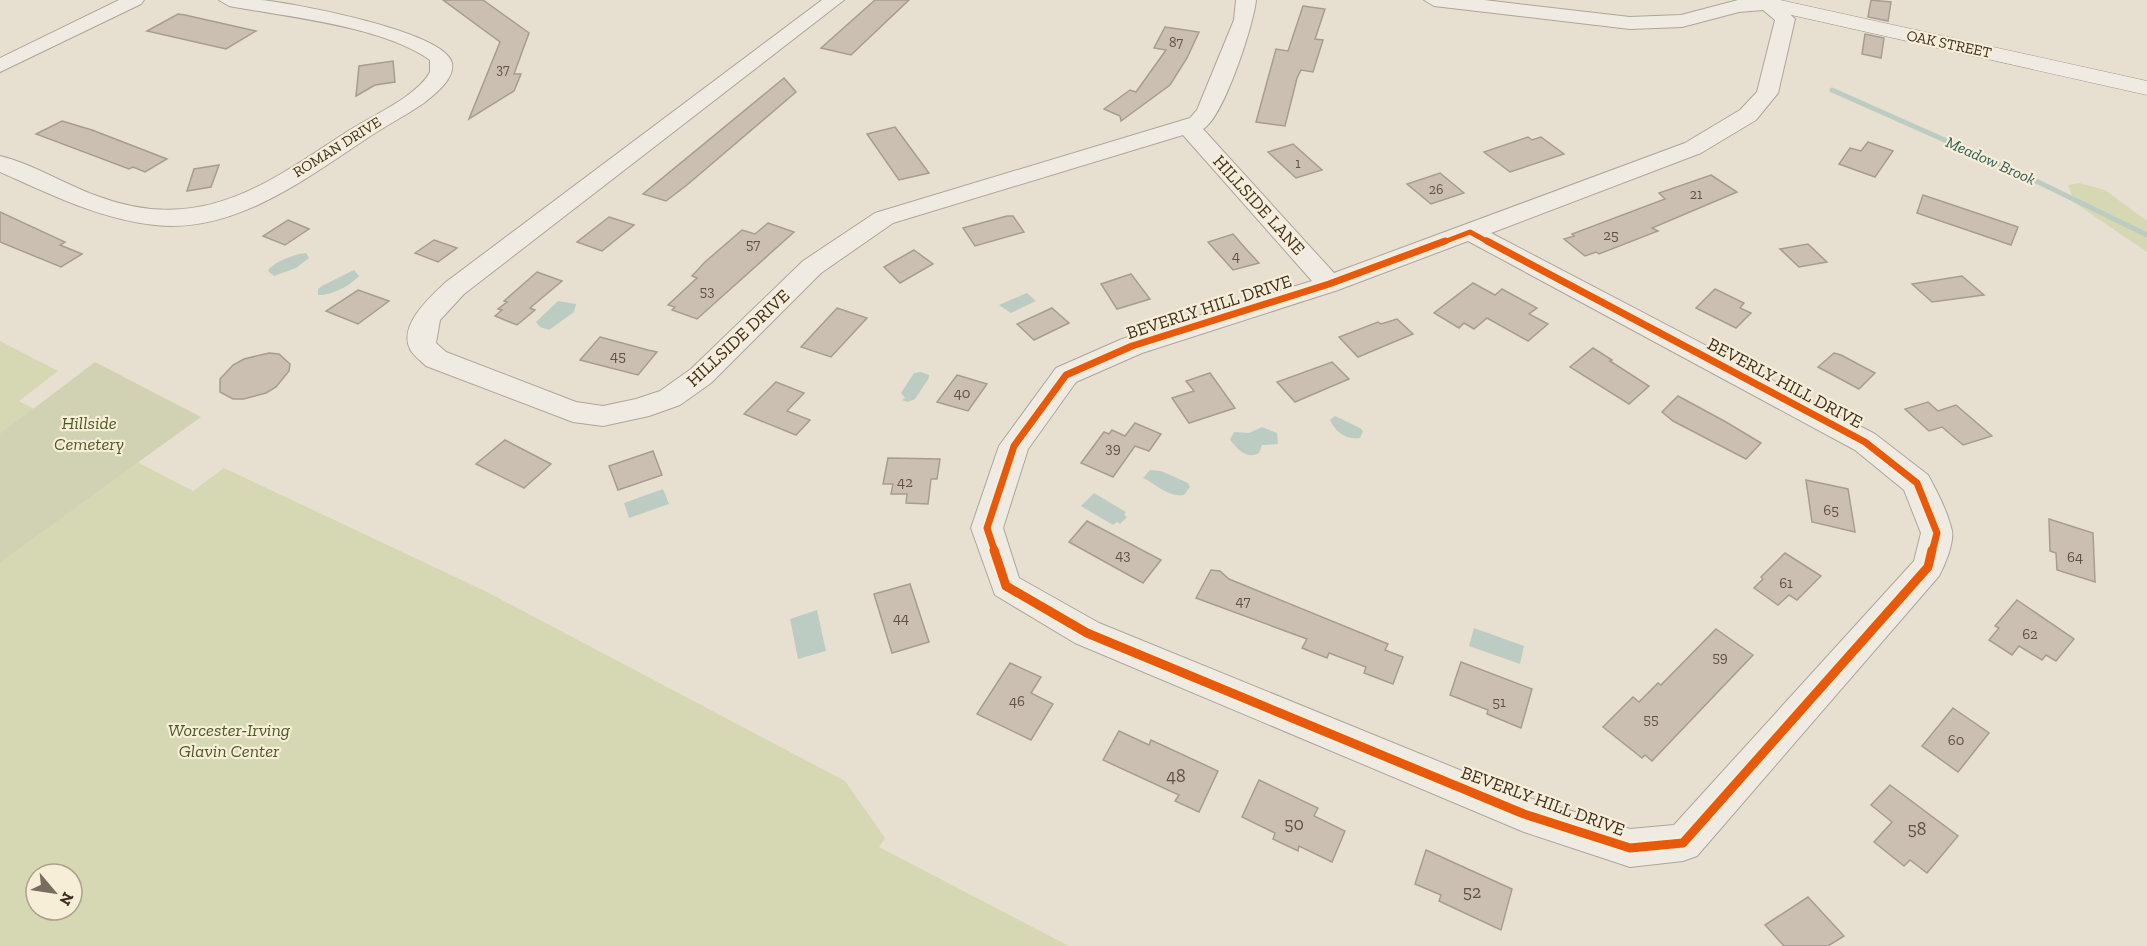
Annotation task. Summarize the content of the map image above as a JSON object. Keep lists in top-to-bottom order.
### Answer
{
  "streets": {
    "street": [
      "OAK STREET",
      "ROMAN DRIVE",
      "HILLSIDE LANE",
      "BEVERLY HILL DRIVE",
      "HILLSIDE DRIVE"
    ]
  },
  "crossings": [
    ["OAK STREET", "BEVERLY HILL DRIVE"],
    ["HILLSIDE LANE", "BEVERLY HILL DRIVE"],
    ["HILLSIDE LANE", "HILLSIDE DRIVE"]
  ],
  "water": ["Meadow Brook"],
  "parks": ["Hillside Cemetery", "Worcester-Irving Glavin Center"],
  "house_numbers": [
    "87",
    "37",
    "1",
    "26",
    "21",
    "25",
    "57",
    "4",
    "53",
    "45",
    "40",
    "39",
    "42",
    "65",
    "43",
    "64",
    "61",
    "47",
    "44",
    "62",
    "59",
    "46",
    "51",
    "55",
    "60",
    "48",
    "50",
    "58",
    "52"
  ],
  "north": "bottom right"
}
